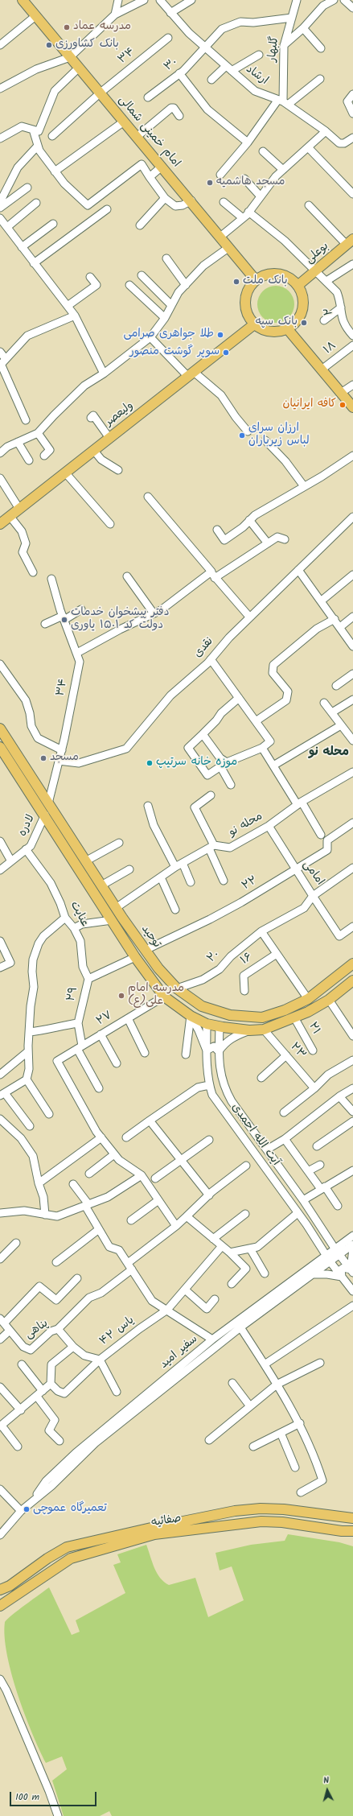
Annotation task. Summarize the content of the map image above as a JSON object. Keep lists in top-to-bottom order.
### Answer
{
  "streets": {
    "main road": [
      "امام خمینی شمالی",
      "بوعلی",
      "ولیعصر",
      "توحید",
      "صفائیه"
    ],
    "street": [
      "گلبهار",
      "۳۴",
      "۳۰",
      "ارشاد",
      "۲",
      "۱۸",
      "نقدی",
      "محله نو",
      "لادره",
      "امامی",
      "۲۲",
      "عنایت",
      "۲۰",
      "۱۶",
      "۲۹",
      "۲۷",
      "۲۱",
      "۲۳",
      "آیت الله احمدی",
      "پناهی",
      "یاس ۴۲",
      "سفیر امید"
    ]
  },
  "crossings": [
    ["گلبهار", "۳۰"],
    ["گلبهار", "ارشاد"],
    ["۳۴", "امام خمینی شمالی"],
    ["۳۴", "نقدی"],
    ["۳۴", "توحید"],
    ["۳۰", "ارشاد"],
    ["امام خمینی شمالی", "بوعلی"],
    ["امام خمینی شمالی", "ولیعصر"],
    ["بوعلی", "۲"],
    ["بوعلی", "ولیعصر"],
    ["محله نو", "امامی"],
    ["لادره", "عنایت"],
    ["لادره", "توحید"],
    ["امامی", "۲۲"],
    ["امامی", "۲۰"],
    ["۲۲", "توحید"],
    ["عنایت", "۲۹"],
    ["توحید", "۲۰"],
    ["توحید", "۲۹"],
    ["توحید", "۲۷"],
    ["توحید", "۲۱"],
    ["توحید", "۲۳"],
    ["توحید", "آیت الله احمدی"],
    ["۲۹", "۲۷"],
    ["آیت الله احمدی", "سفیر امید"],
    ["پناهی", "یاس ۴۲"]
  ],
  "districts": ["محله نو"],
  "places": [
    "مدرسه عماد",
    "بانک کشاورزی",
    "مسجد هاشمیه",
    "بانک ملت",
    "بانک سپه",
    "طلا جواهری صرامی",
    "سوپر گوشت منصور",
    "کافه ایرانیان",
    "ارزان سرای لباس زیرباران",
    "دفتر پیشخوان خدمات دولت کد ۱۵۰۱ یاوری",
    "مسجد",
    "موزه خانه سرتیپ",
    "مدرسه امام علی(ع)",
    "تعمیرگاه عموچی"
  ],
  "scale_bar": "100 m",
  "north": "top"
}
